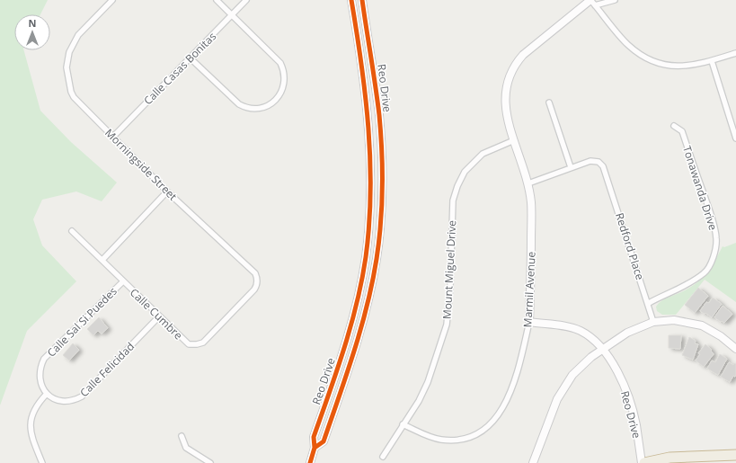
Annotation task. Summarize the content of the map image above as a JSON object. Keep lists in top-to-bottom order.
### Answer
{
  "streets": {
    "main road": ["Reo Drive", "Marmil Avenue"],
    "street": [
      "Calle Casas Bonitas",
      "Morningside Street",
      "Tonawanda Drive",
      "Redford Place",
      "Mount Miguel Drive",
      "Calle Cumbre",
      "Calle Sal Si Puedes",
      "Calle Felicidad"
    ]
  },
  "crossings": [
    ["Calle Casas Bonitas", "Morningside Street"],
    ["Reo Drive", "Marmil Avenue"],
    ["Morningside Street", "Calle Cumbre"],
    ["Tonawanda Drive", "Redford Place"],
    ["Mount Miguel Drive", "Marmil Avenue"],
    ["Calle Cumbre", "Calle Sal Si Puedes"],
    ["Calle Cumbre", "Calle Felicidad"],
    ["Calle Sal Si Puedes", "Calle Felicidad"]
  ],
  "north": "top"
}
